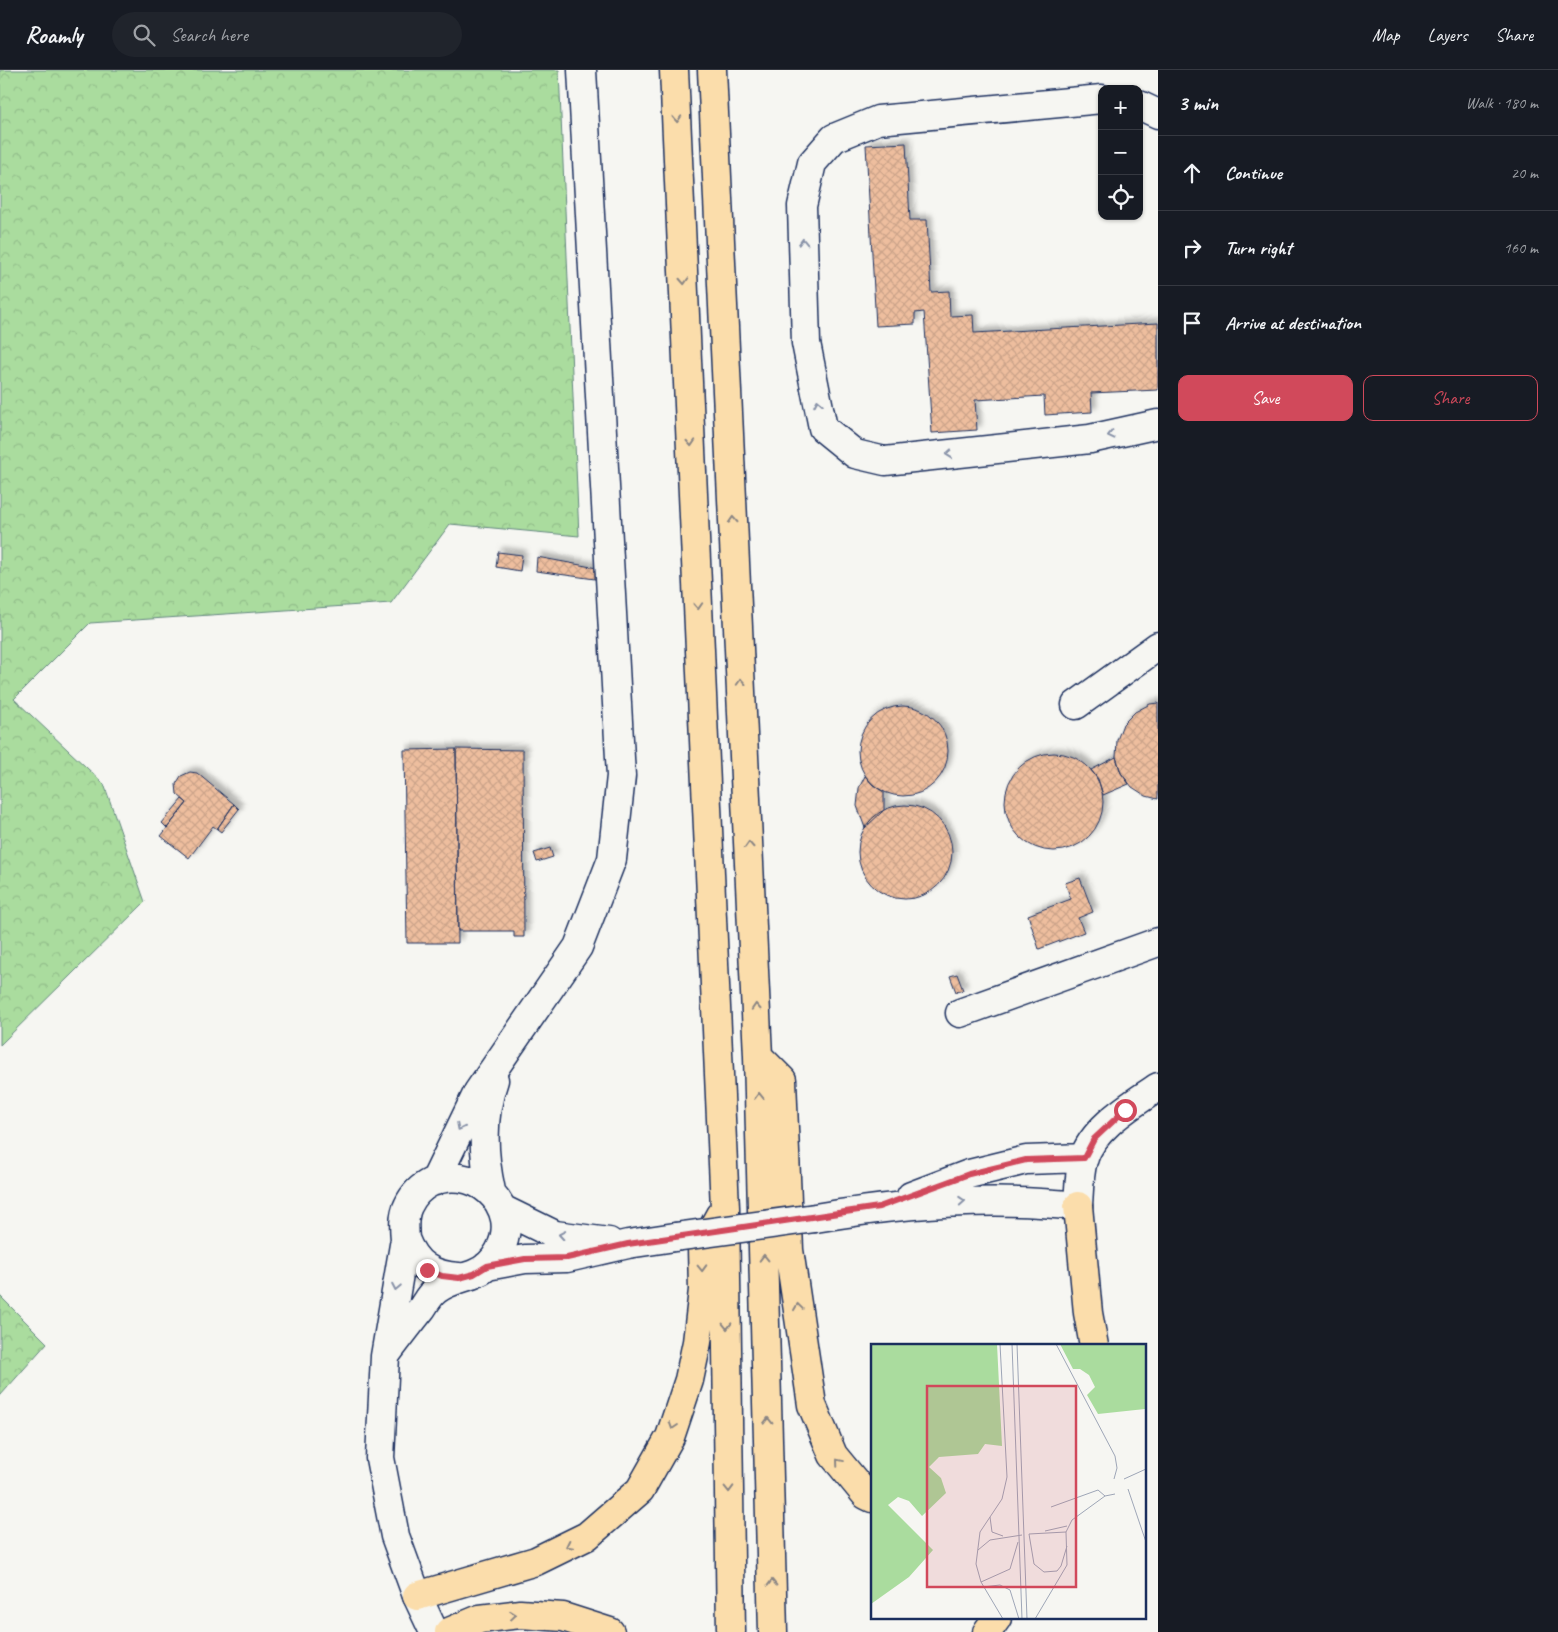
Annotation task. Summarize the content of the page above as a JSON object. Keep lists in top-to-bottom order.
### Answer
{
  "page": {
    "header": "Roamly",
    "search": "Search here",
    "nav": ["Map", "Layers", "Share"],
    "heading": ["3 min", "Walk · 180 m"],
    "map_buttons": ["+", "−"],
    "list": [
      ["Continue", "20 m"],
      ["Turn right", "160 m"],
      "Arrive at destination"
    ],
    "buttons": ["Save", "Share"]
  }
}
